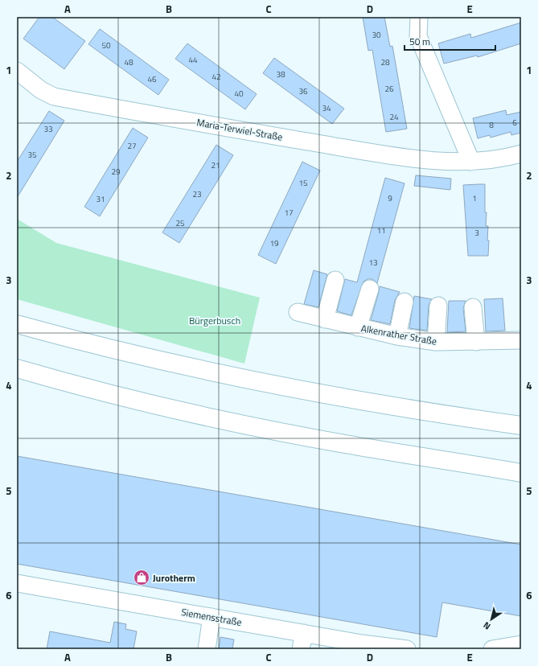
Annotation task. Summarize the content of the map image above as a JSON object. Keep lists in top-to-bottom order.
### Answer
{
  "streets": {
    "street": ["Maria-Terwiel-Straße", "Alkenrather Straße", "Siemensstraße"]
  },
  "parks": ["Bürgerbusch"],
  "places": {
    "shop": ["Jurotherm"]
  },
  "house_numbers": [
    "30",
    "50",
    "44",
    "48",
    "28",
    "38",
    "42",
    "46",
    "26",
    "36",
    "40",
    "34",
    "24",
    "6",
    "8",
    "33",
    "27",
    "35",
    "21",
    "29",
    "15",
    "23",
    "9",
    "1",
    "31",
    "17",
    "25",
    "11",
    "3",
    "19",
    "13"
  ],
  "scale_bar": "50 m",
  "north": "bottom left",
  "grid": {
    "columns": [
      "A",
      "B",
      "C",
      "D",
      "E"
    ],
    "rows": [
      "1",
      "2",
      "3",
      "4",
      "5",
      "6"
    ]
  }
}
